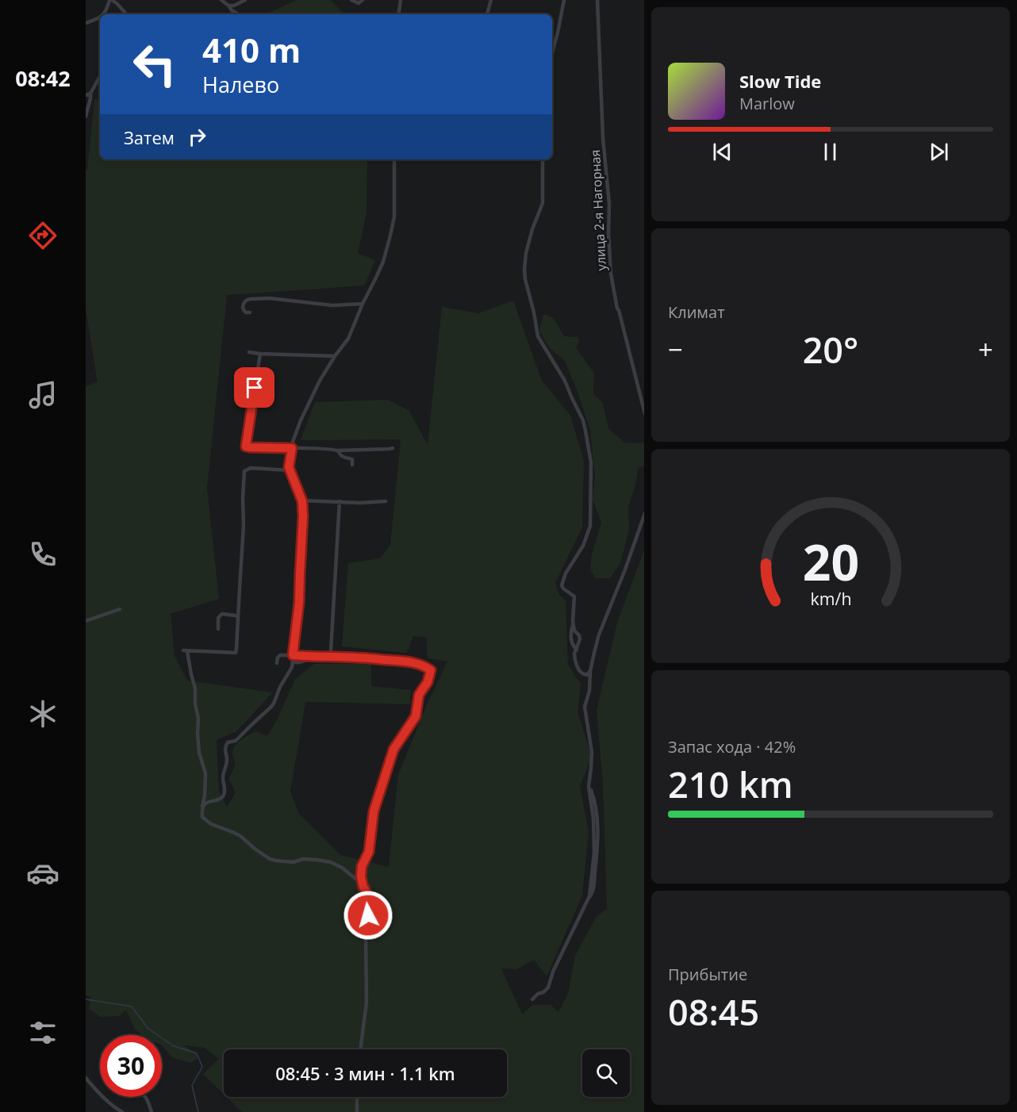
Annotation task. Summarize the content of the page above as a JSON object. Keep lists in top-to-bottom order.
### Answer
{
  "streets": {
    "street": ["улица 2-я Нагорная"]
  },
  "page": {
    "tabs": "08:42",
    "turn": ["410 m", "Налево"],
    "song": ["Slow Tide", "Marlow"],
    "then": "Затем",
    "tile": [
      "Климат",
      ["Запас хода · 42%", "210 km"],
      ["Прибытие", "08:45"]
    ],
    "heat": ["−", "20°", "+"],
    "limit": "30",
    "trip": "08:45 · 3 мин · 1.1 km",
    "gauge": ["20", "km/h"]
  }
}
